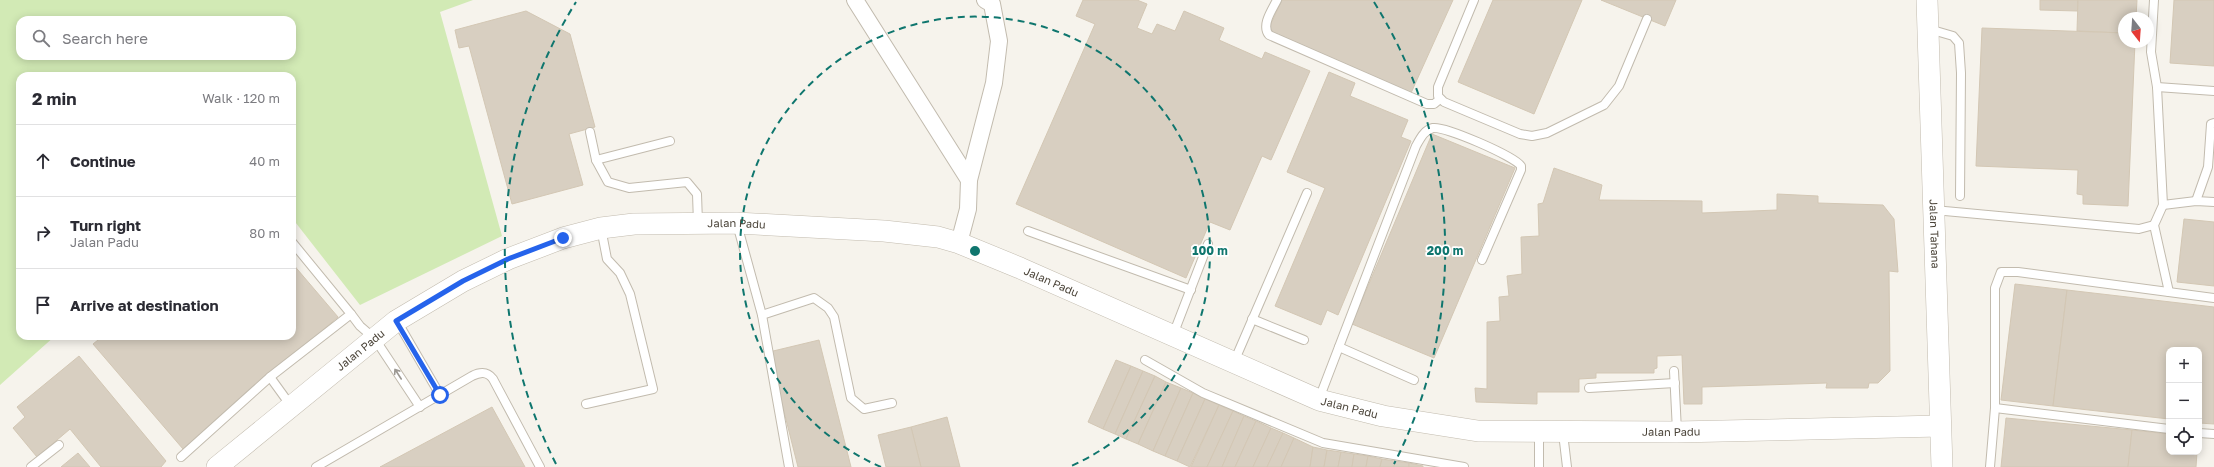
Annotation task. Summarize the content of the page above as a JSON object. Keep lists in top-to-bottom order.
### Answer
{
  "streets": {
    "street": ["Jalan Padu", "Jalan Tahana"]
  },
  "crossings": [
    ["Jalan Padu", "Jalan Tahana"]
  ],
  "north": "bottom",
  "page": {
    "search": "Search here",
    "heading": ["2 min", "Walk · 120 m"],
    "list": [
      ["Continue", "40 m"],
      ["Turn right", "Jalan Padu", "80 m"],
      "Arrive at destination"
    ],
    "map_buttons": ["+", "−"]
  },
  "rings": ["100 m", "200 m"]
}
